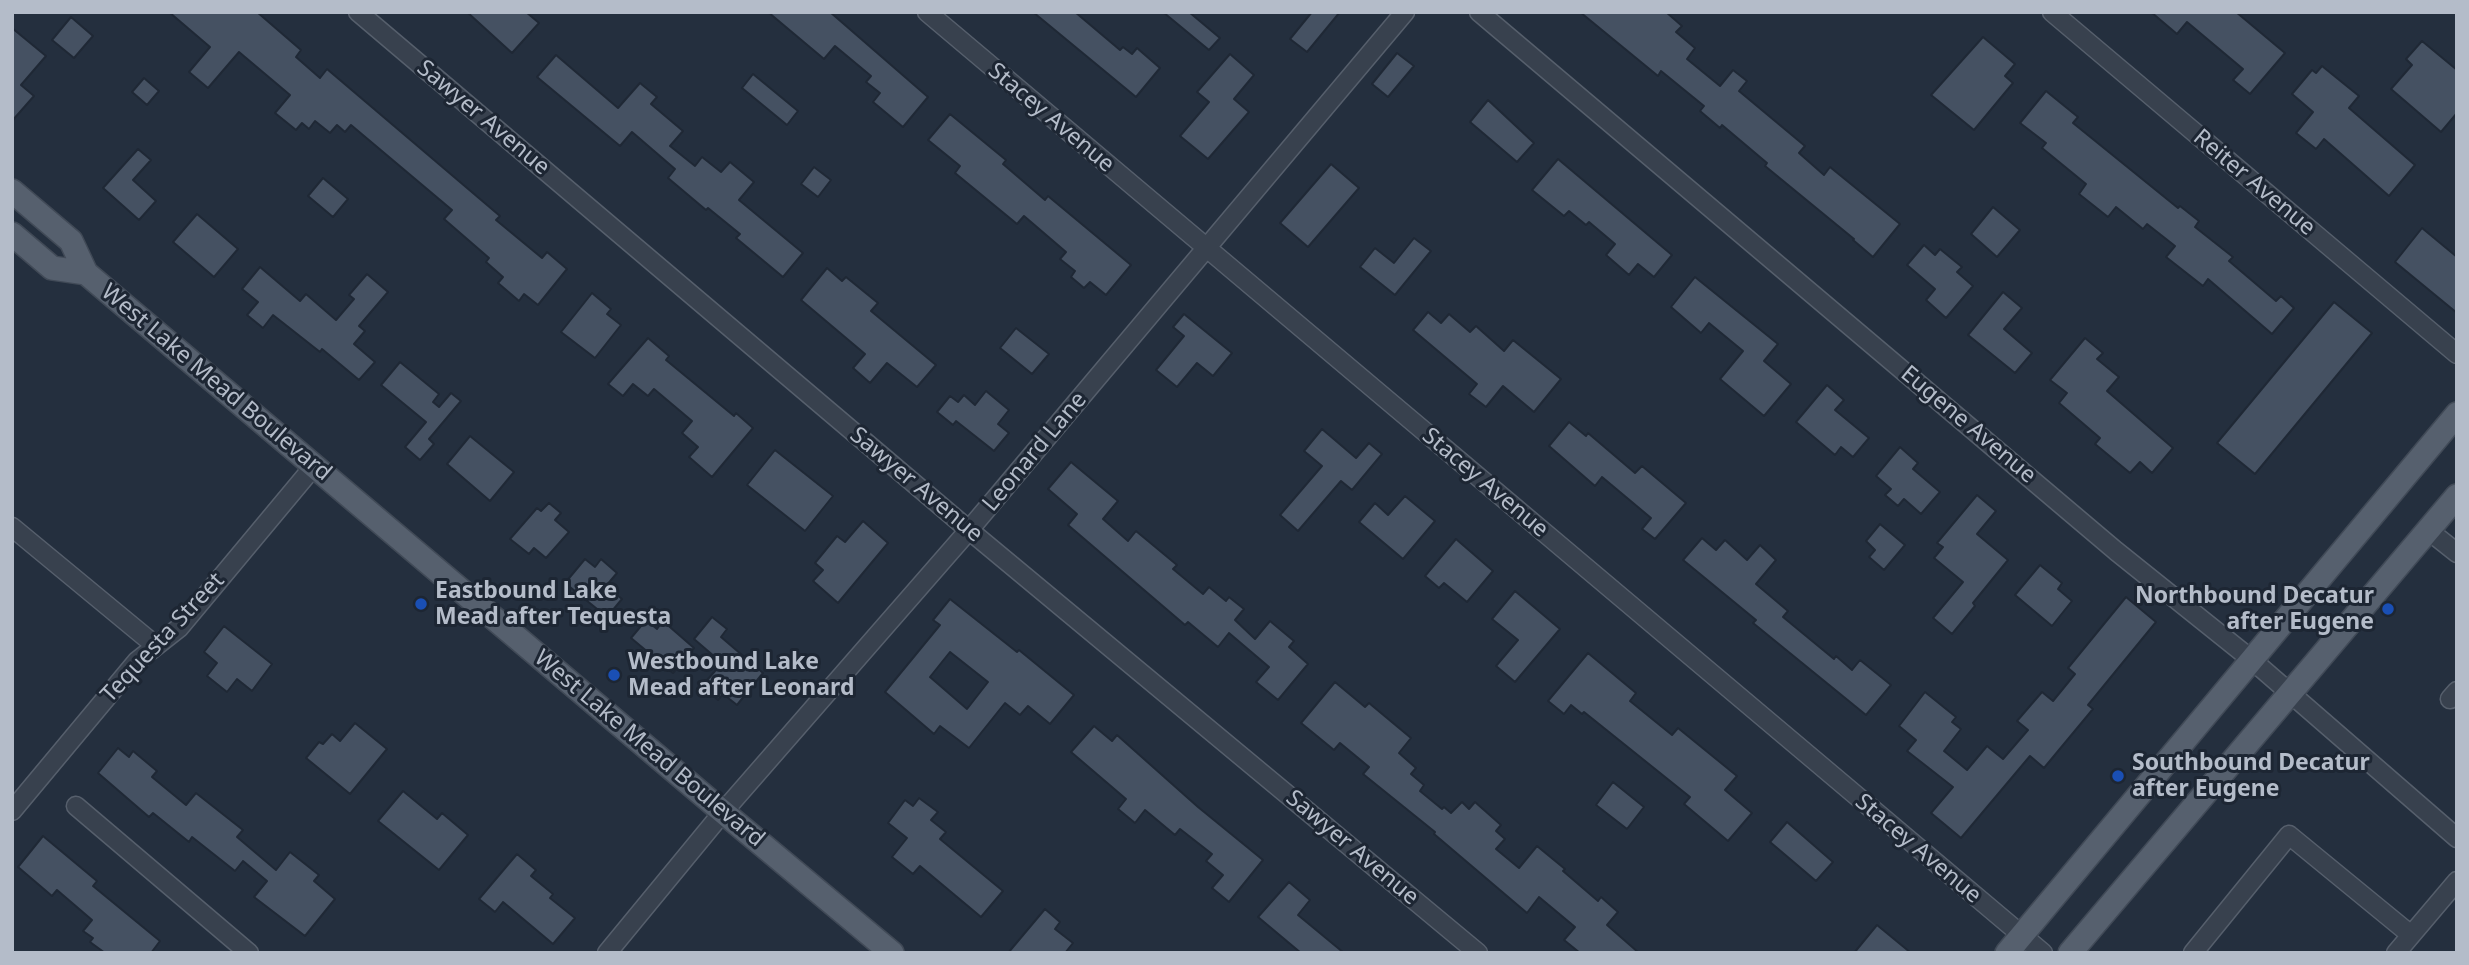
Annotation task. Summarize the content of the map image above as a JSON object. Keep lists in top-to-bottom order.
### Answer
{
  "streets": {
    "main road": ["West Lake Mead Boulevard"],
    "street": [
      "Sawyer Avenue",
      "Stacey Avenue",
      "Reiter Avenue",
      "Eugene Avenue",
      "Leonard Lane",
      "Tequesta Street"
    ]
  },
  "crossings": [
    ["Sawyer Avenue", "Leonard Lane"],
    ["Stacey Avenue", "Leonard Lane"],
    ["West Lake Mead Boulevard", "Leonard Lane"],
    ["West Lake Mead Boulevard", "Tequesta Street"]
  ],
  "places": [
    "Eastbound Lake Mead after Tequesta",
    "Northbound Decatur after Eugene",
    "Westbound Lake Mead after Leonard",
    "Southbound Decatur after Eugene"
  ]
}
